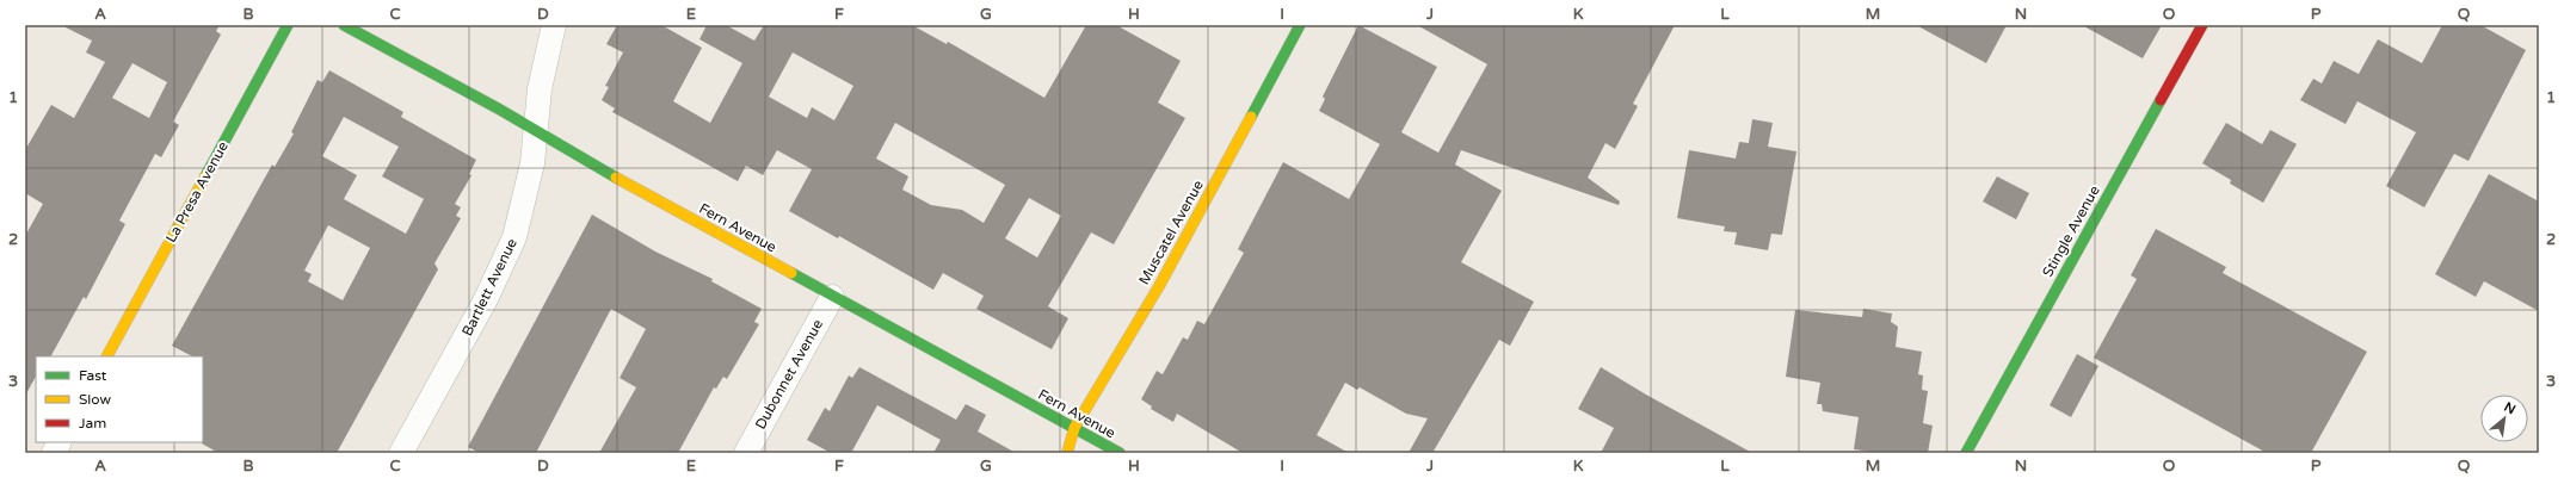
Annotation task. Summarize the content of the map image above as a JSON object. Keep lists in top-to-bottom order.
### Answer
{
  "streets": {
    "street": [
      "La Presa Avenue",
      "Fern Avenue",
      "Stingle Avenue",
      "Muscatel Avenue",
      "Bartlett Avenue",
      "Dubonnet Avenue"
    ]
  },
  "crossings": [
    ["Fern Avenue", "Muscatel Avenue"],
    ["Fern Avenue", "Bartlett Avenue"],
    ["Fern Avenue", "Dubonnet Avenue"]
  ],
  "legend": ["Fast", "Slow", "Jam"],
  "north": "top right",
  "grid": {
    "columns": [
      "A",
      "B",
      "C",
      "D",
      "E",
      "F",
      "G",
      "H",
      "I",
      "J",
      "K",
      "L",
      "M",
      "N",
      "O",
      "P",
      "Q"
    ],
    "rows": ["1", "2", "3"]
  }
}
